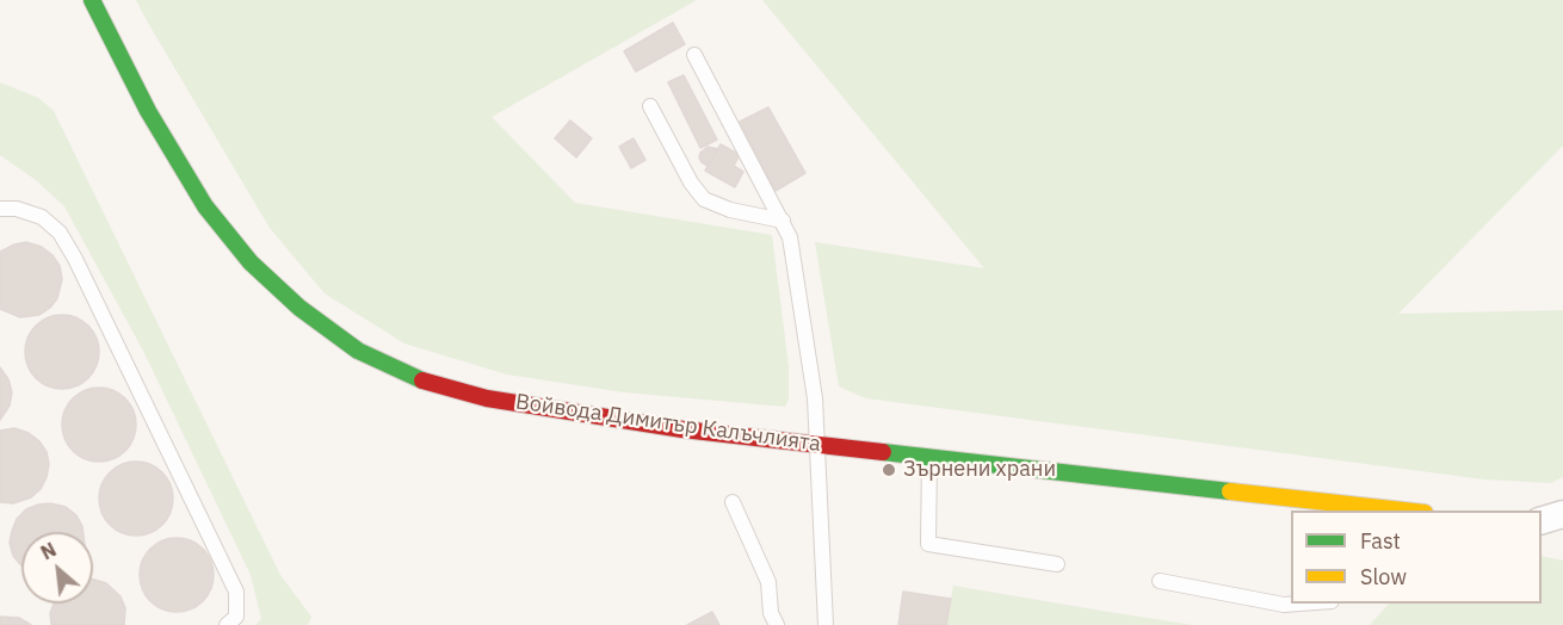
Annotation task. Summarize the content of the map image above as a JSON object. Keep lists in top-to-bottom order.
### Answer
{
  "streets": {
    "street": ["Войвода Димитър Калъчлията"]
  },
  "places": ["Зърнени храни"],
  "legend": ["Fast", "Slow"],
  "north": "top left"
}
